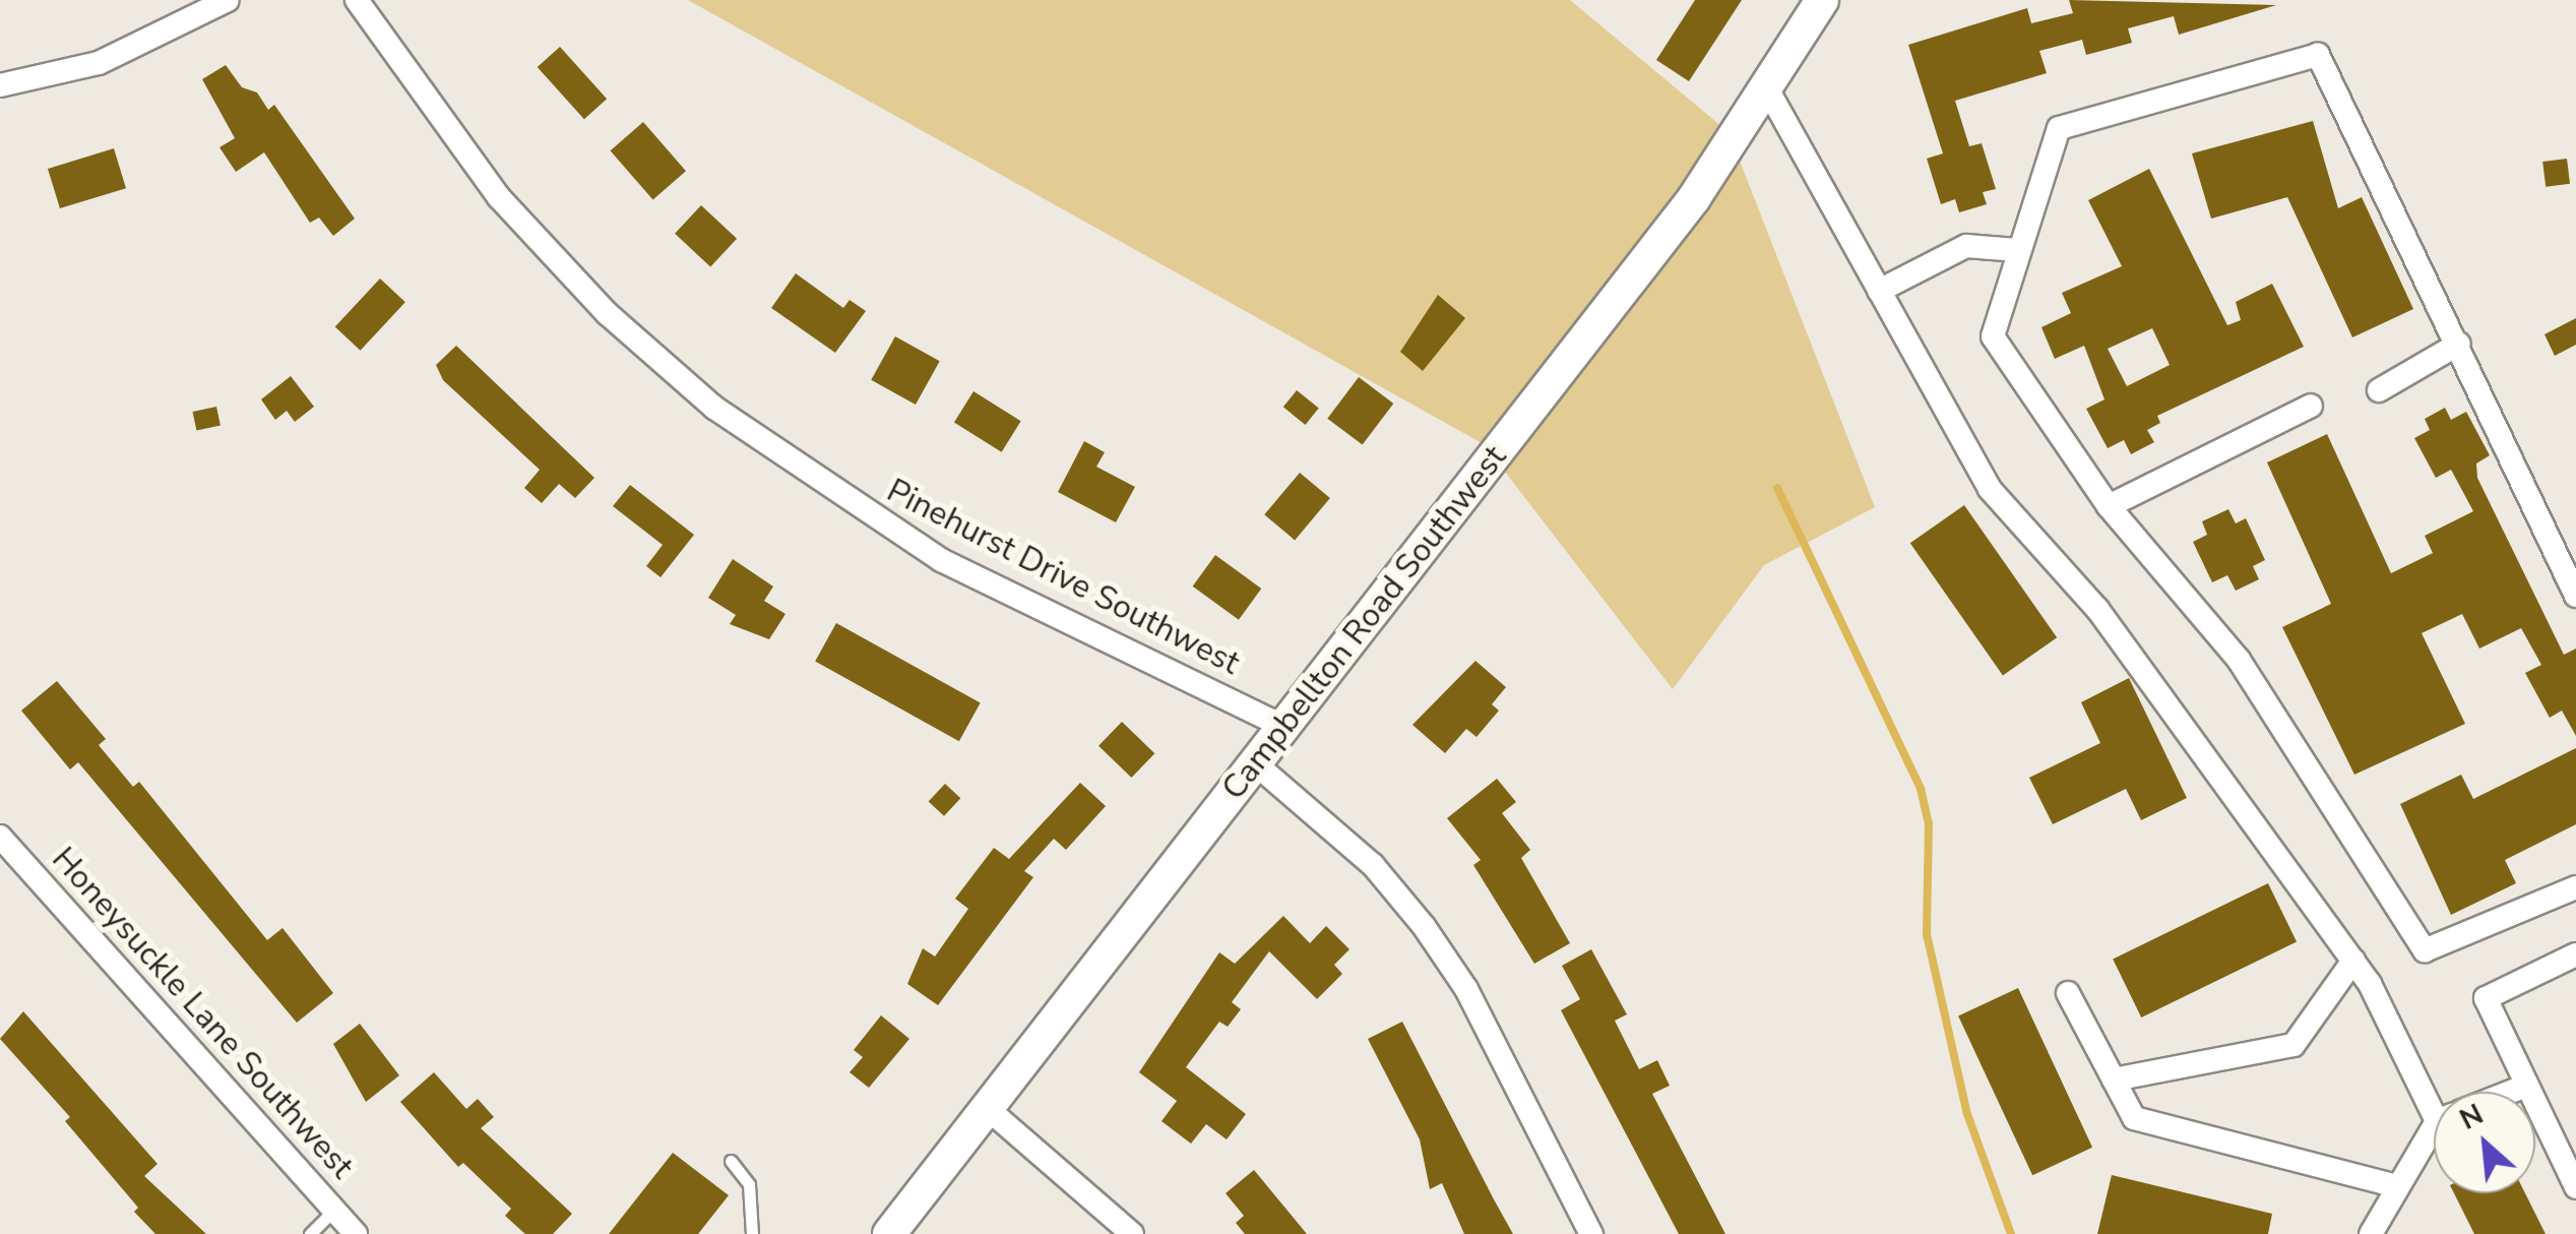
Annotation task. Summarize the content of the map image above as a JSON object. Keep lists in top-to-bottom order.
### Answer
{
  "streets": {
    "main road": ["Campbellton Road Southwest"],
    "street": ["Pinehurst Drive Southwest", "Honeysuckle Lane Southwest"]
  },
  "crossings": [
    ["Pinehurst Drive Southwest", "Campbellton Road Southwest"]
  ],
  "north": "top left"
}
